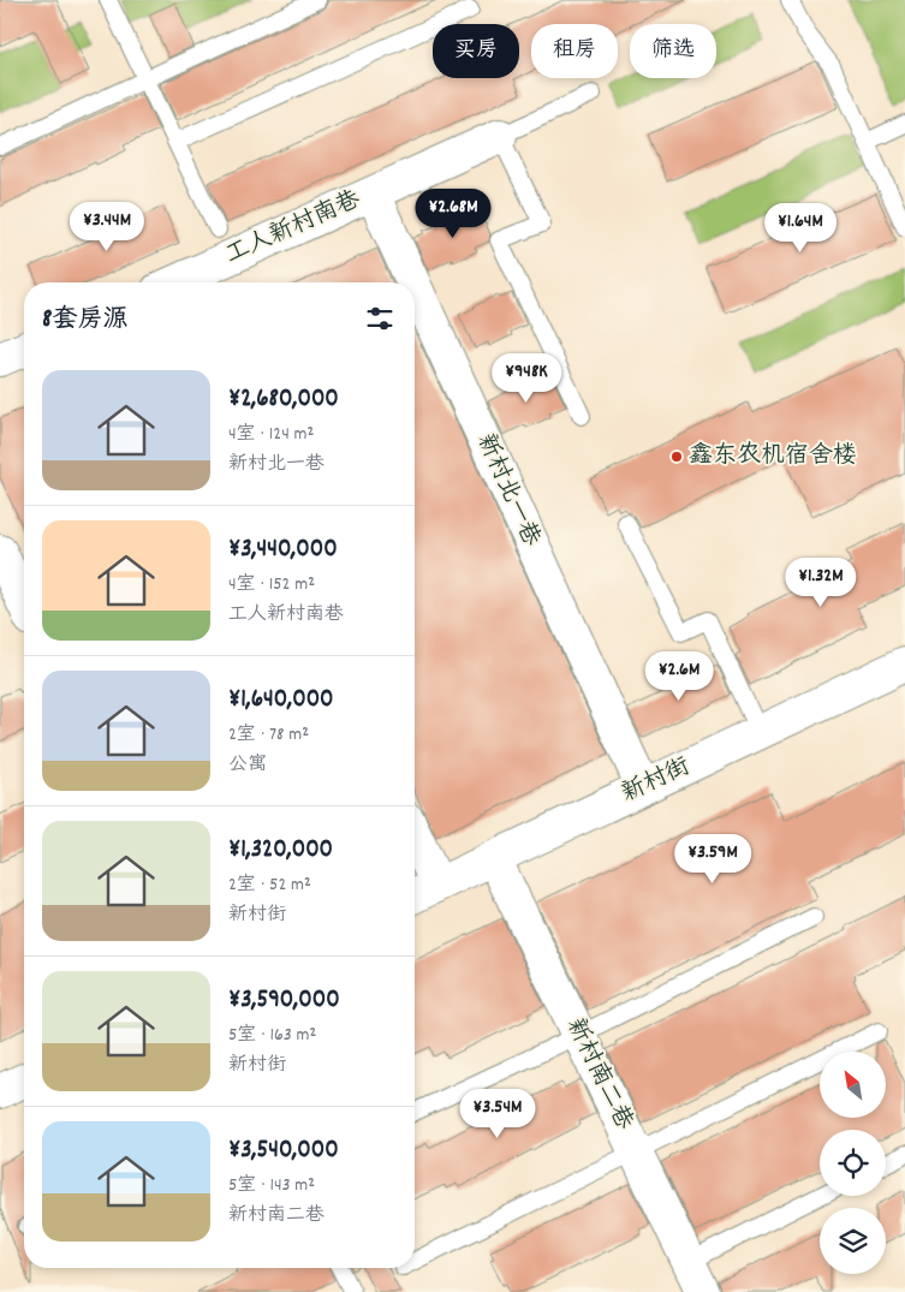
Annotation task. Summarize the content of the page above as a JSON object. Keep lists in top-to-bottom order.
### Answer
{
  "streets": {
    "street": [
      "工人新村南巷",
      "新村北一巷",
      "新村街",
      "新村南二巷"
    ]
  },
  "crossings": [
    ["工人新村南巷", "新村北一巷"],
    ["新村北一巷", "新村街"],
    ["新村街", "新村南二巷"]
  ],
  "places": ["鑫东农机宿舍楼"],
  "north": "top left",
  "page": {
    "chip": ["买房", "租房", "筛选"],
    "price": [
      "¥2.68M",
      "¥3.44M",
      "¥1.64M",
      "¥948K",
      "¥1.32M",
      "¥2.6M",
      "¥3.59M",
      "¥3.54M"
    ],
    "heading": "8套房源",
    "list": [
      {
        "name": "¥2,680,000",
        "note": "4室 · 124 m² · 新村北一巷"
      },
      {
        "name": "¥3,440,000",
        "note": "4室 · 152 m² · 工人新村南巷"
      },
      {
        "name": "¥1,640,000",
        "note": "2室 · 78 m² · 公寓"
      },
      {
        "name": "¥1,320,000",
        "note": "2室 · 52 m² · 新村街"
      },
      {
        "name": "¥3,590,000",
        "note": "5室 · 163 m² · 新村街"
      },
      {
        "name": "¥3,540,000",
        "note": "5室 · 143 m² · 新村南二巷"
      }
    ]
  }
}
